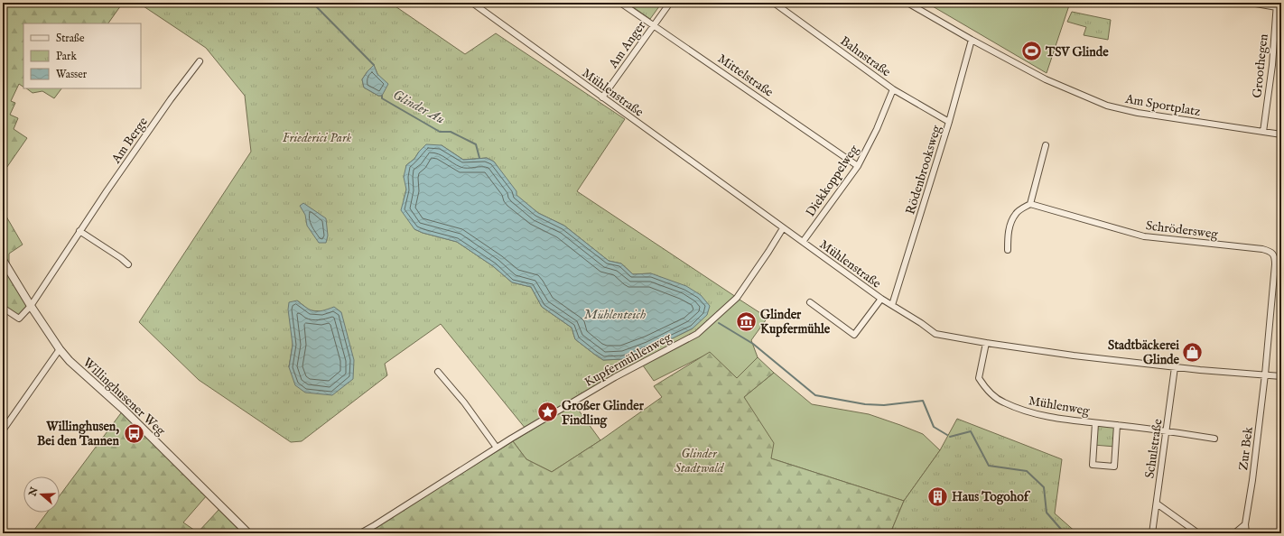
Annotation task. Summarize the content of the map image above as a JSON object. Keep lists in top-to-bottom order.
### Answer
{
  "streets": {
    "street": [
      "Am Anger",
      "Bahnstraße",
      "Groothegen",
      "Mittelstraße",
      "Mühlenstraße",
      "Am Sportplatz",
      "Am Berge",
      "Rödenbrooksweg",
      "Diekkoppelweg",
      "Schrödersweg",
      "Kupfermühlenweg",
      "Willinghusener Weg",
      "Mühlenweg",
      "Schulstraße",
      "Zur Bek"
    ]
  },
  "crossings": [
    ["Am Anger", "Mittelstraße"],
    ["Am Anger", "Mühlenstraße"],
    ["Bahnstraße", "Rödenbrooksweg"],
    ["Bahnstraße", "Diekkoppelweg"],
    ["Groothegen", "Am Sportplatz"],
    ["Mittelstraße", "Diekkoppelweg"],
    ["Mühlenstraße", "Rödenbrooksweg"],
    ["Mühlenstraße", "Diekkoppelweg"],
    ["Mühlenstraße", "Schrödersweg"],
    ["Mühlenstraße", "Kupfermühlenweg"],
    ["Mühlenstraße", "Mühlenweg"],
    ["Mühlenstraße", "Schulstraße"],
    ["Mühlenstraße", "Zur Bek"],
    ["Am Sportplatz", "Rödenbrooksweg"],
    ["Am Berge", "Willinghusener Weg"],
    ["Schrödersweg", "Zur Bek"],
    ["Mühlenweg", "Schulstraße"]
  ],
  "water": ["Glinder Au", "Mühlenteich"],
  "parks": ["Friederici Park", "Glinder Stadtwald"],
  "places": {
    "sports": ["TSV Glinde"],
    "museum": ["Glinder Kupfermühle"],
    "shop": ["Stadtbäckerei Glinde"],
    "place": ["Großer Glinder Findling"],
    "bus stop": ["Willinghusen, Bei den Tannen"],
    "building": ["Haus Togohof"]
  },
  "legend": ["Straße", "Park", "Wasser"],
  "north": "left"
}
